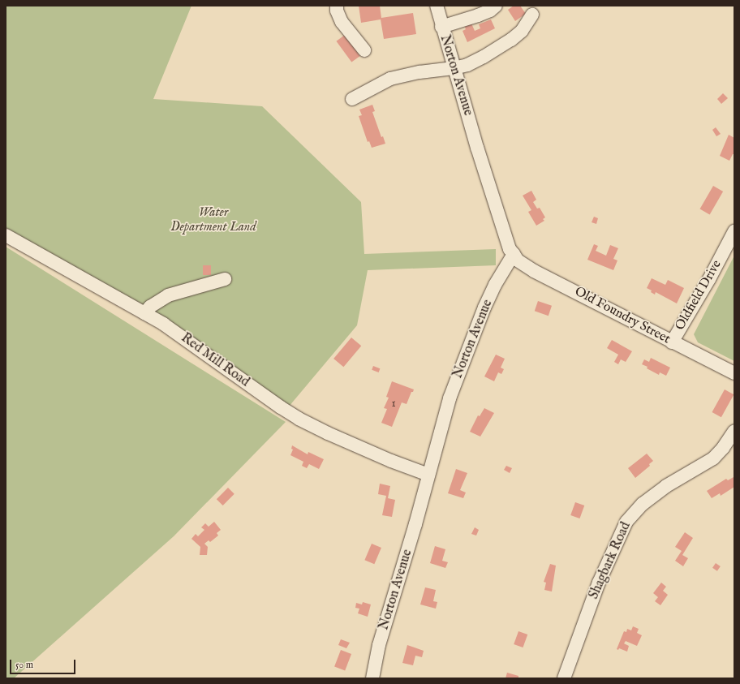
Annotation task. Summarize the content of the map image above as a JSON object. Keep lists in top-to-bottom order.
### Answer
{
  "streets": {
    "street": [
      "Norton Avenue",
      "Oldfield Drive",
      "Old Foundry Street",
      "Red Mill Road",
      "Shagbark Road"
    ]
  },
  "crossings": [
    ["Norton Avenue", "Old Foundry Street"],
    ["Norton Avenue", "Red Mill Road"],
    ["Oldfield Drive", "Old Foundry Street"]
  ],
  "parks": ["Water Department Land"],
  "house_numbers": ["1"],
  "scale_bar": "50 m"
}
